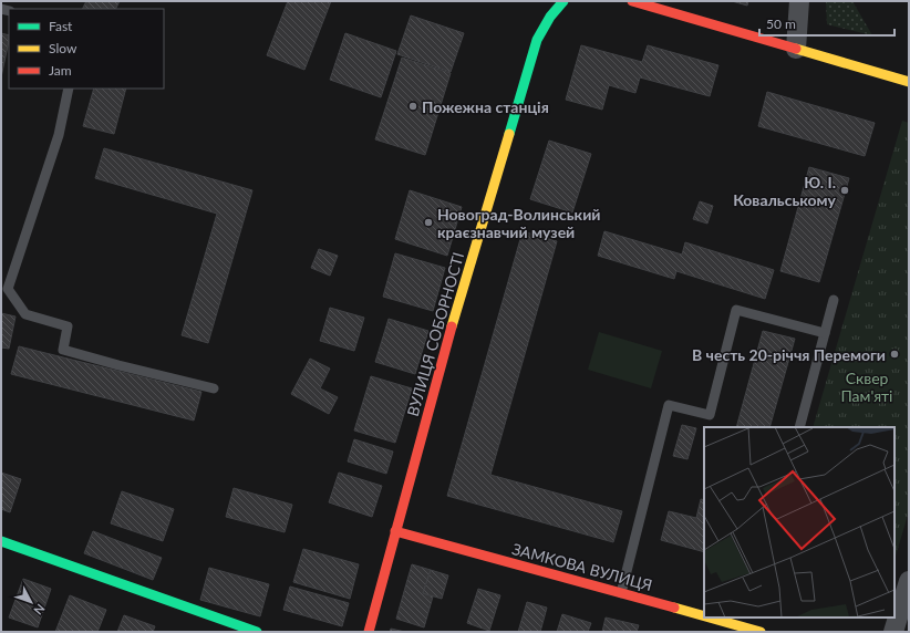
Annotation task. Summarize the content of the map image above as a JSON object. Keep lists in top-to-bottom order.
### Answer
{
  "streets": {
    "street": ["ВУЛИЦЯ СОБОРНОСТІ", "ЗАМКОВА ВУЛИЦЯ"]
  },
  "crossings": [
    ["ВУЛИЦЯ СОБОРНОСТІ", "ЗАМКОВА ВУЛИЦЯ"]
  ],
  "parks": ["Сквер Пам'яті"],
  "places": [
    "Пожежна станція",
    "Ю. І. Ковальському",
    "Новоград-Волинський краєзнавчий музей",
    "В честь 20-річчя Перемоги"
  ],
  "legend": ["Fast", "Slow", "Jam"],
  "scale_bar": "50 m",
  "north": "bottom right"
}
